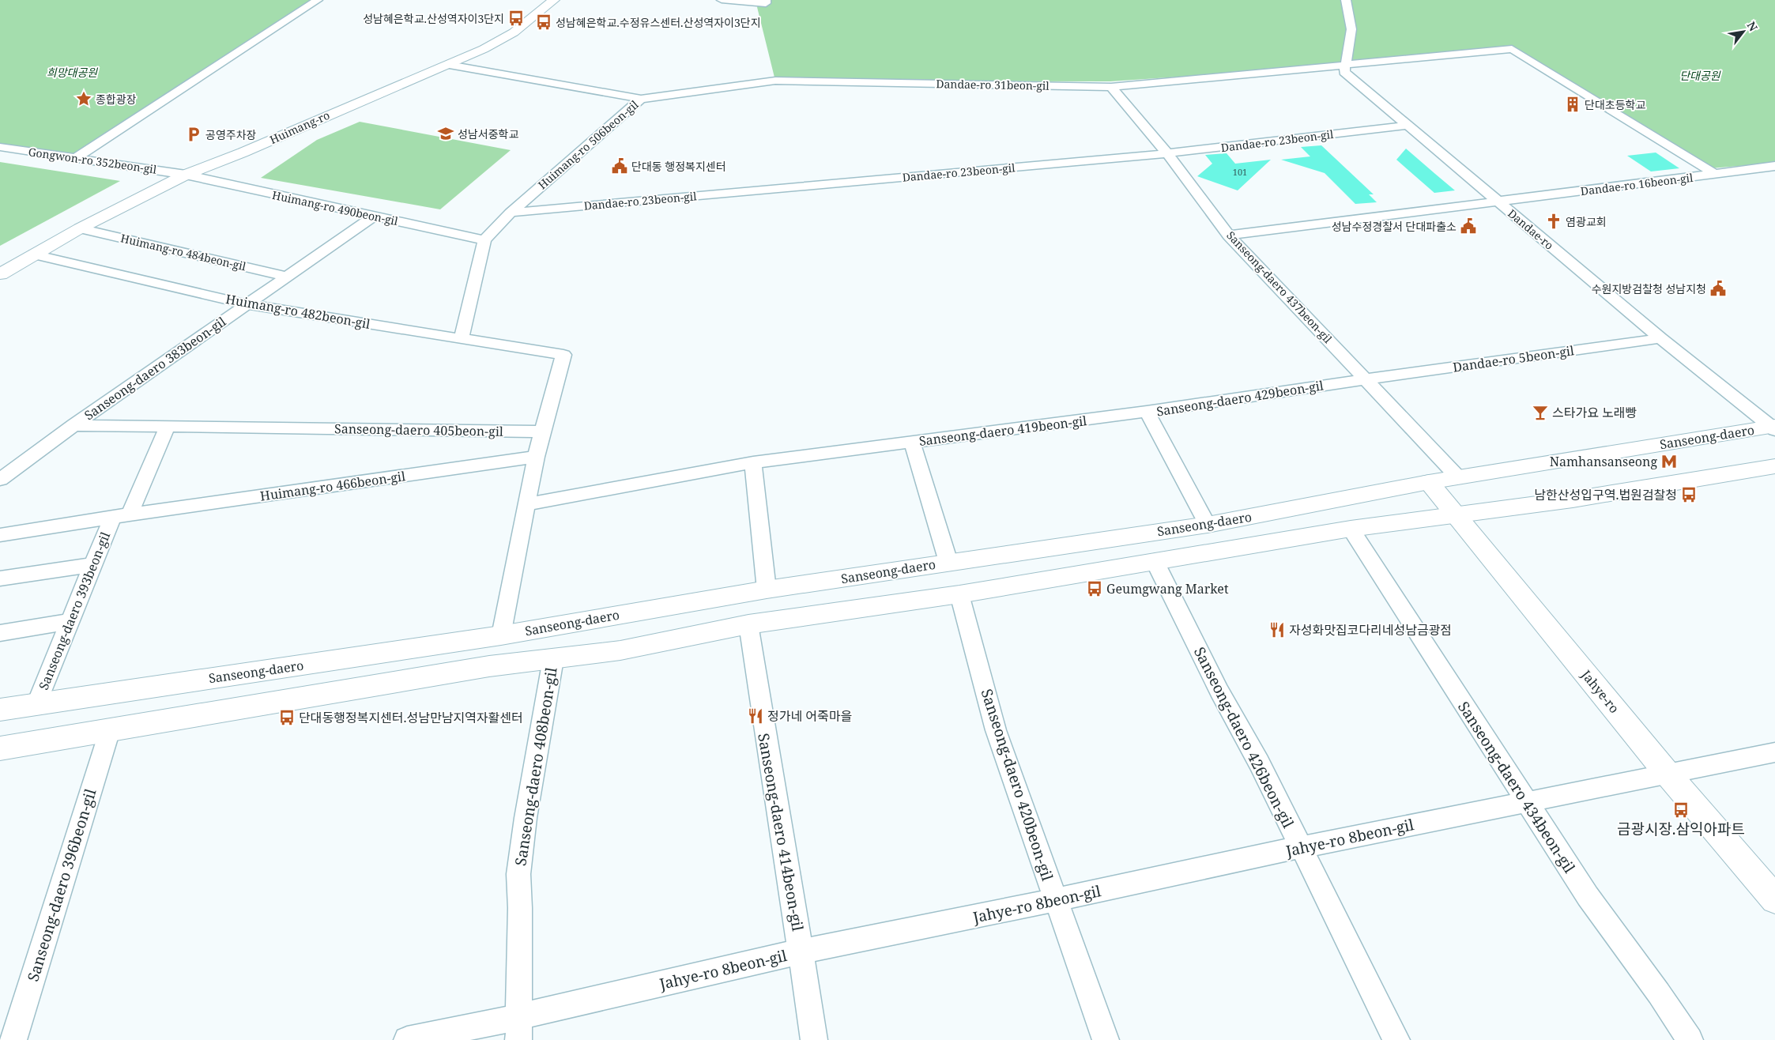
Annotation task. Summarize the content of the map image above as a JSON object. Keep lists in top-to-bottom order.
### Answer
{
  "streets": {
    "main road": ["Huimang-ro", "Sanseong-daero", "Jahye-ro"],
    "street": [
      "Dandae-ro 31beon-gil",
      "Dandae-ro 23beon-gil",
      "Huimang-ro 506beon-gil",
      "Gongwon-ro 352beon-gil",
      "Dandae-ro 16beon-gil",
      "Huimang-ro 490beon-gil",
      "Dandae-ro",
      "Huimang-ro 484beon-gil",
      "Sanseong-daero 437beon-gil",
      "Huimang-ro 482beon-gil",
      "Dandae-ro 5beon-gil",
      "Sanseong-daero 383beon-gil",
      "Sanseong-daero 429beon-gil",
      "Sanseong-daero 405beon-gil",
      "Sanseong-daero 419beon-gil",
      "Huimang-ro 466beon-gil",
      "Sanseong-daero 393beon-gil",
      "Sanseong-daero 426beon-gil",
      "Sanseong-daero 408beon-gil",
      "Sanseong-daero 420beon-gil",
      "Sanseong-daero 434beon-gil",
      "Sanseong-daero 414beon-gil",
      "Jahye-ro 8beon-gil",
      "Sanseong-daero 396beon-gil"
    ]
  },
  "crossings": [
    ["Dandae-ro 31beon-gil", "Huimang-ro 506beon-gil"],
    ["Dandae-ro 31beon-gil", "Dandae-ro 16beon-gil"],
    ["Dandae-ro 31beon-gil", "Dandae-ro"],
    ["Dandae-ro 31beon-gil", "Sanseong-daero 437beon-gil"],
    ["Huimang-ro", "Huimang-ro 506beon-gil"],
    ["Huimang-ro", "Gongwon-ro 352beon-gil"],
    ["Huimang-ro", "Huimang-ro 490beon-gil"],
    ["Huimang-ro", "Huimang-ro 484beon-gil"],
    ["Huimang-ro", "Huimang-ro 482beon-gil"],
    ["Dandae-ro 23beon-gil", "Huimang-ro 506beon-gil"],
    ["Dandae-ro 23beon-gil", "Dandae-ro"],
    ["Dandae-ro 23beon-gil", "Sanseong-daero 437beon-gil"],
    ["Huimang-ro 506beon-gil", "Huimang-ro 490beon-gil"],
    ["Gongwon-ro 352beon-gil", "Huimang-ro 490beon-gil"],
    ["Dandae-ro 16beon-gil", "Dandae-ro"],
    ["Dandae-ro 16beon-gil", "Sanseong-daero 437beon-gil"],
    ["Huimang-ro 490beon-gil", "Sanseong-daero 383beon-gil"],
    ["Dandae-ro", "Dandae-ro 5beon-gil"],
    ["Dandae-ro", "Sanseong-daero"],
    ["Huimang-ro 484beon-gil", "Sanseong-daero 383beon-gil"],
    ["Sanseong-daero 437beon-gil", "Dandae-ro 5beon-gil"],
    ["Sanseong-daero 437beon-gil", "Sanseong-daero 429beon-gil"],
    ["Sanseong-daero 437beon-gil", "Sanseong-daero"],
    ["Huimang-ro 482beon-gil", "Sanseong-daero 383beon-gil"],
    ["Huimang-ro 482beon-gil", "Sanseong-daero 405beon-gil"],
    ["Dandae-ro 5beon-gil", "Sanseong-daero 429beon-gil"],
    ["Sanseong-daero 383beon-gil", "Sanseong-daero 405beon-gil"],
    ["Sanseong-daero 429beon-gil", "Sanseong-daero 419beon-gil"],
    ["Sanseong-daero 429beon-gil", "Sanseong-daero"],
    ["Sanseong-daero 419beon-gil", "Sanseong-daero"],
    ["Sanseong-daero", "Sanseong-daero 393beon-gil"],
    ["Sanseong-daero", "Jahye-ro"],
    ["Huimang-ro 466beon-gil", "Sanseong-daero 393beon-gil"],
    ["Jahye-ro", "Jahye-ro 8beon-gil"],
    ["Sanseong-daero 426beon-gil", "Jahye-ro 8beon-gil"],
    ["Sanseong-daero 408beon-gil", "Jahye-ro 8beon-gil"],
    ["Sanseong-daero 420beon-gil", "Jahye-ro 8beon-gil"],
    ["Sanseong-daero 434beon-gil", "Jahye-ro 8beon-gil"],
    ["Sanseong-daero 414beon-gil", "Jahye-ro 8beon-gil"]
  ],
  "parks": ["희망대공원", "단대공원"],
  "places": {
    "bus stop": [
      "성남혜은학교.산성역자이3단지",
      "성남혜은학교.수정유스센터.산성역자이3단지",
      "남한산성입구역.법원검찰청",
      "Geumgwang Market",
      "단대동행정복지센터.성남만남지역자활센터",
      "금광시장.삼익아파트"
    ],
    "place": ["종합광장"],
    "building": ["단대초등학교"],
    "school or university": ["성남서중학교"],
    "parking": ["공영주차장"],
    "public building": ["단대동 행정복지센터", "성남수정경찰서 단대파출소", "수원지방검찰청 성남지청"],
    "church": ["염광교회"],
    "bar": ["스타가요 노래빵"],
    "metro station": ["Namhansanseong"],
    "restaurant": ["자성화맛집코다리네성남금광점", "정가네 어죽마을"]
  },
  "house_numbers": ["101"],
  "north": "top right"
}
